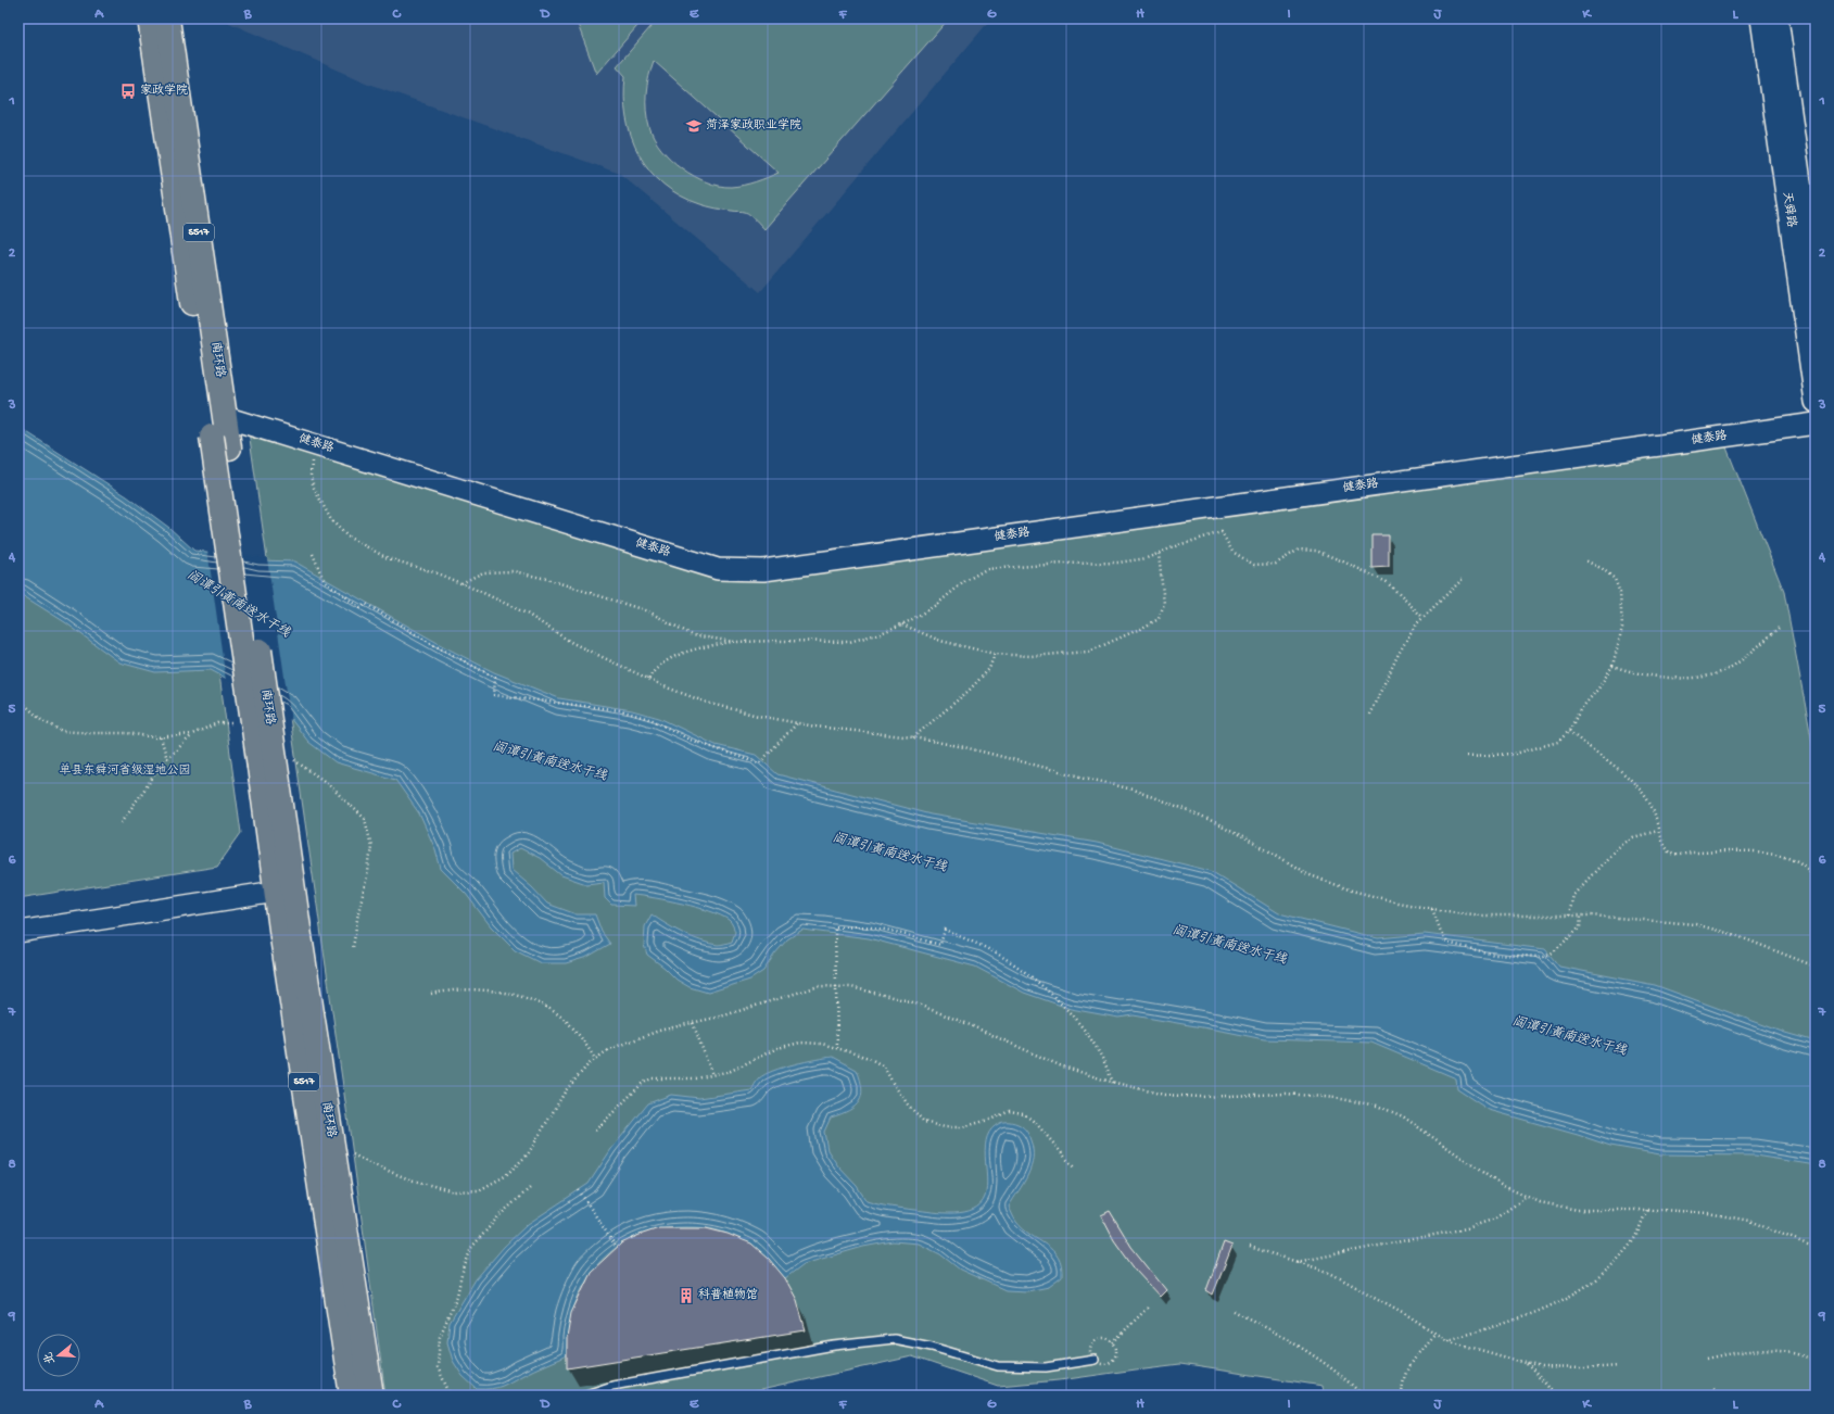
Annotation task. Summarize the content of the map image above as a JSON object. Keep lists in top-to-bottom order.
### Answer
{
  "streets": {
    "main road": ["S517", "南环路"],
    "street": ["天舜路", "健泰路"]
  },
  "crossings": [
    ["南环路", "健泰路"]
  ],
  "water": ["阎谭引黄南送水干线"],
  "parks": ["单县东舜河省级湿地公园"],
  "places": {
    "bus stop": ["家政学院"],
    "school or university": ["菏泽家政职业学院"],
    "building": ["科普植物馆"]
  },
  "north": "left",
  "grid": {
    "columns": [
      "A",
      "B",
      "C",
      "D",
      "E",
      "F",
      "G",
      "H",
      "I",
      "J",
      "K",
      "L"
    ],
    "rows": [
      "1",
      "2",
      "3",
      "4",
      "5",
      "6",
      "7",
      "8",
      "9"
    ]
  }
}
